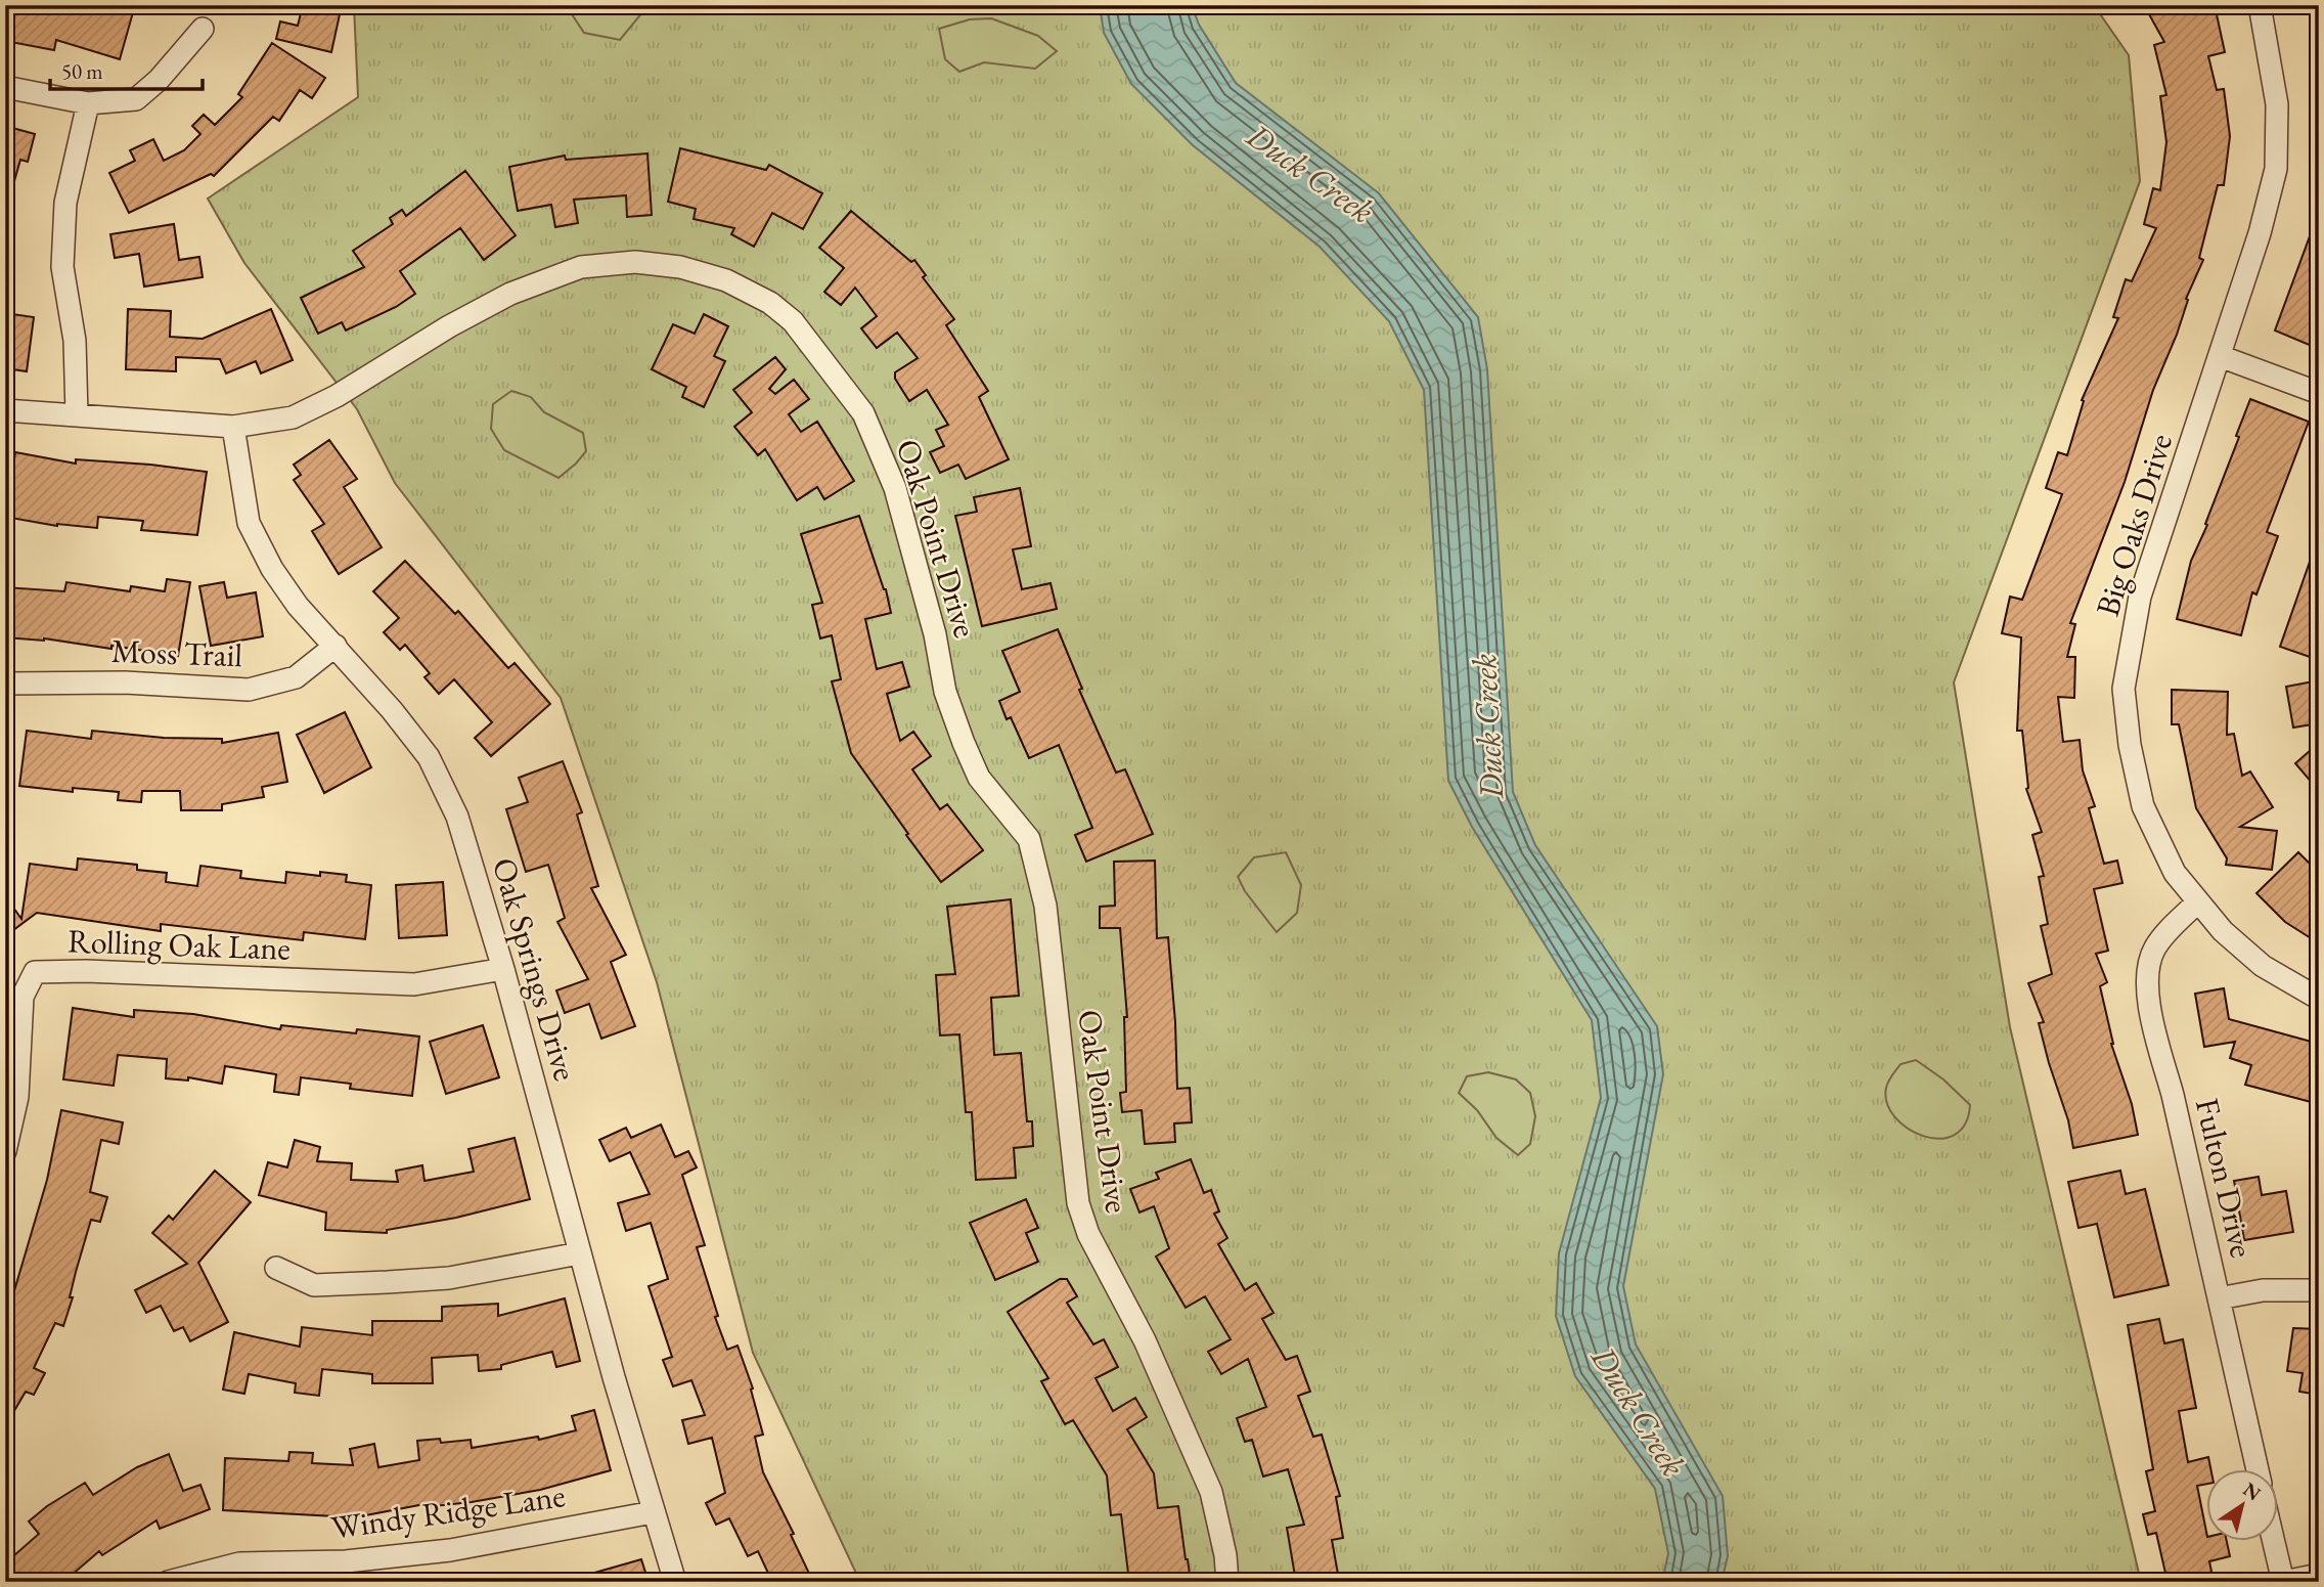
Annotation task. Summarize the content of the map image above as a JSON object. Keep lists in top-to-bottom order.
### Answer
{
  "streets": {
    "street": [
      "Big Oaks Drive",
      "Oak Point Drive",
      "Moss Trail",
      "Rolling Oak Lane",
      "Oak Springs Drive",
      "Fulton Drive",
      "Windy Ridge Lane"
    ]
  },
  "crossings": [
    ["Big Oaks Drive", "Fulton Drive"],
    ["Oak Point Drive", "Oak Springs Drive"],
    ["Moss Trail", "Oak Springs Drive"],
    ["Rolling Oak Lane", "Oak Springs Drive"],
    ["Oak Springs Drive", "Windy Ridge Lane"]
  ],
  "water": ["Duck Creek"],
  "scale_bar": "50 m",
  "north": "top right"
}
